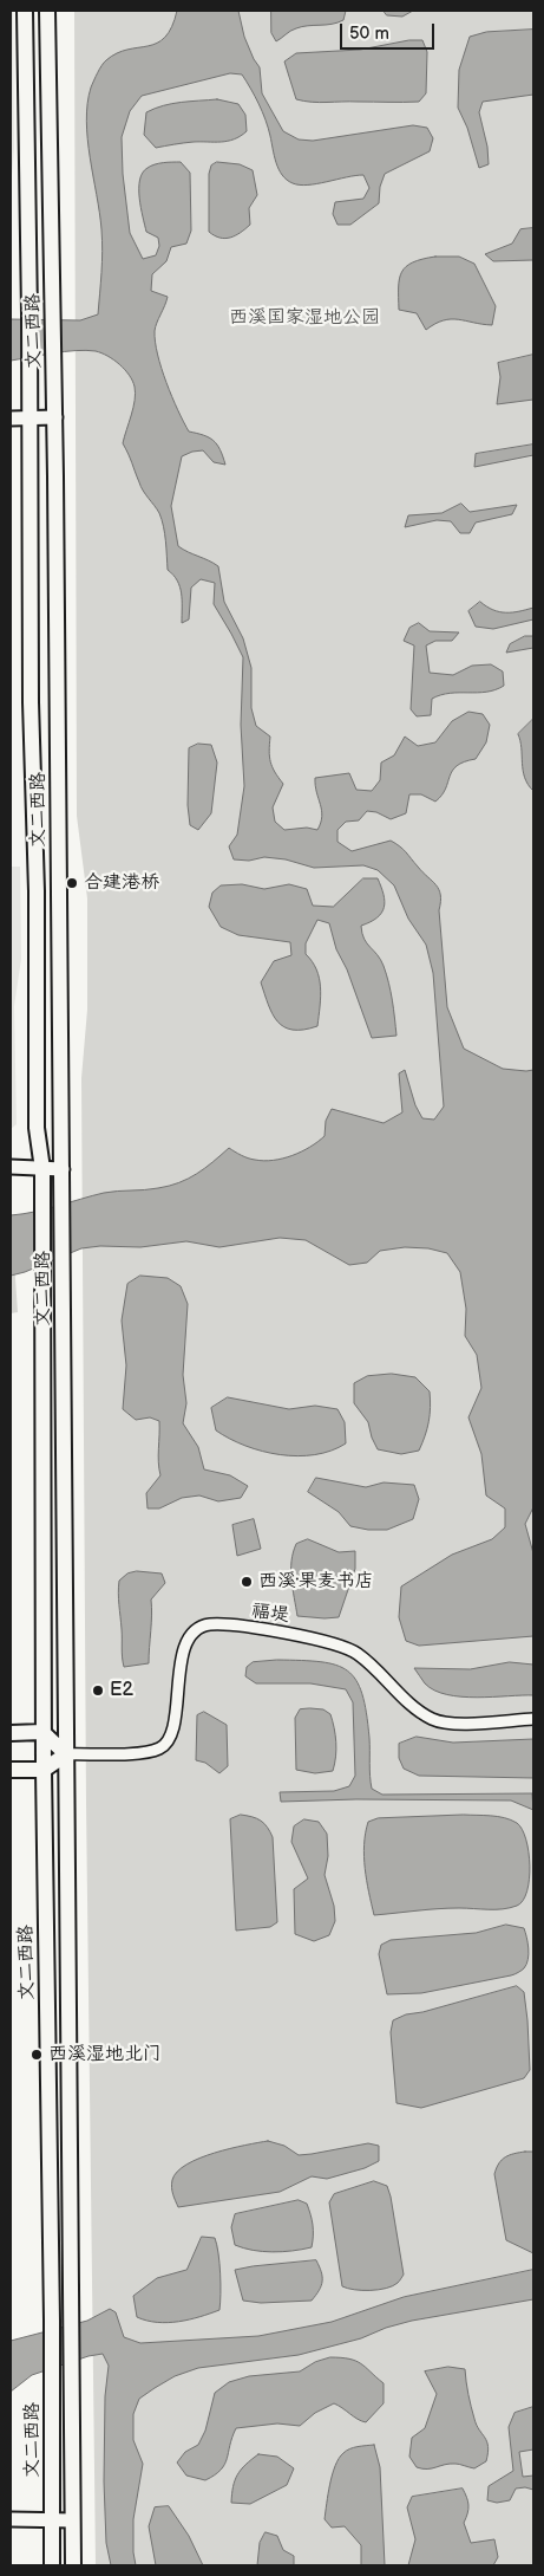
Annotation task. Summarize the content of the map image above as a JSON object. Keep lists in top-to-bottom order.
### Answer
{
  "streets": {
    "main road": ["文二西路"],
    "street": ["福堤"]
  },
  "crossings": [
    ["文二西路", "福堤"]
  ],
  "parks": ["西溪国家湿地公园"],
  "places": [
    "合建港桥",
    "西溪·果麦书店",
    "E2",
    "西溪湿地北门"
  ],
  "scale_bar": "50 m"
}
